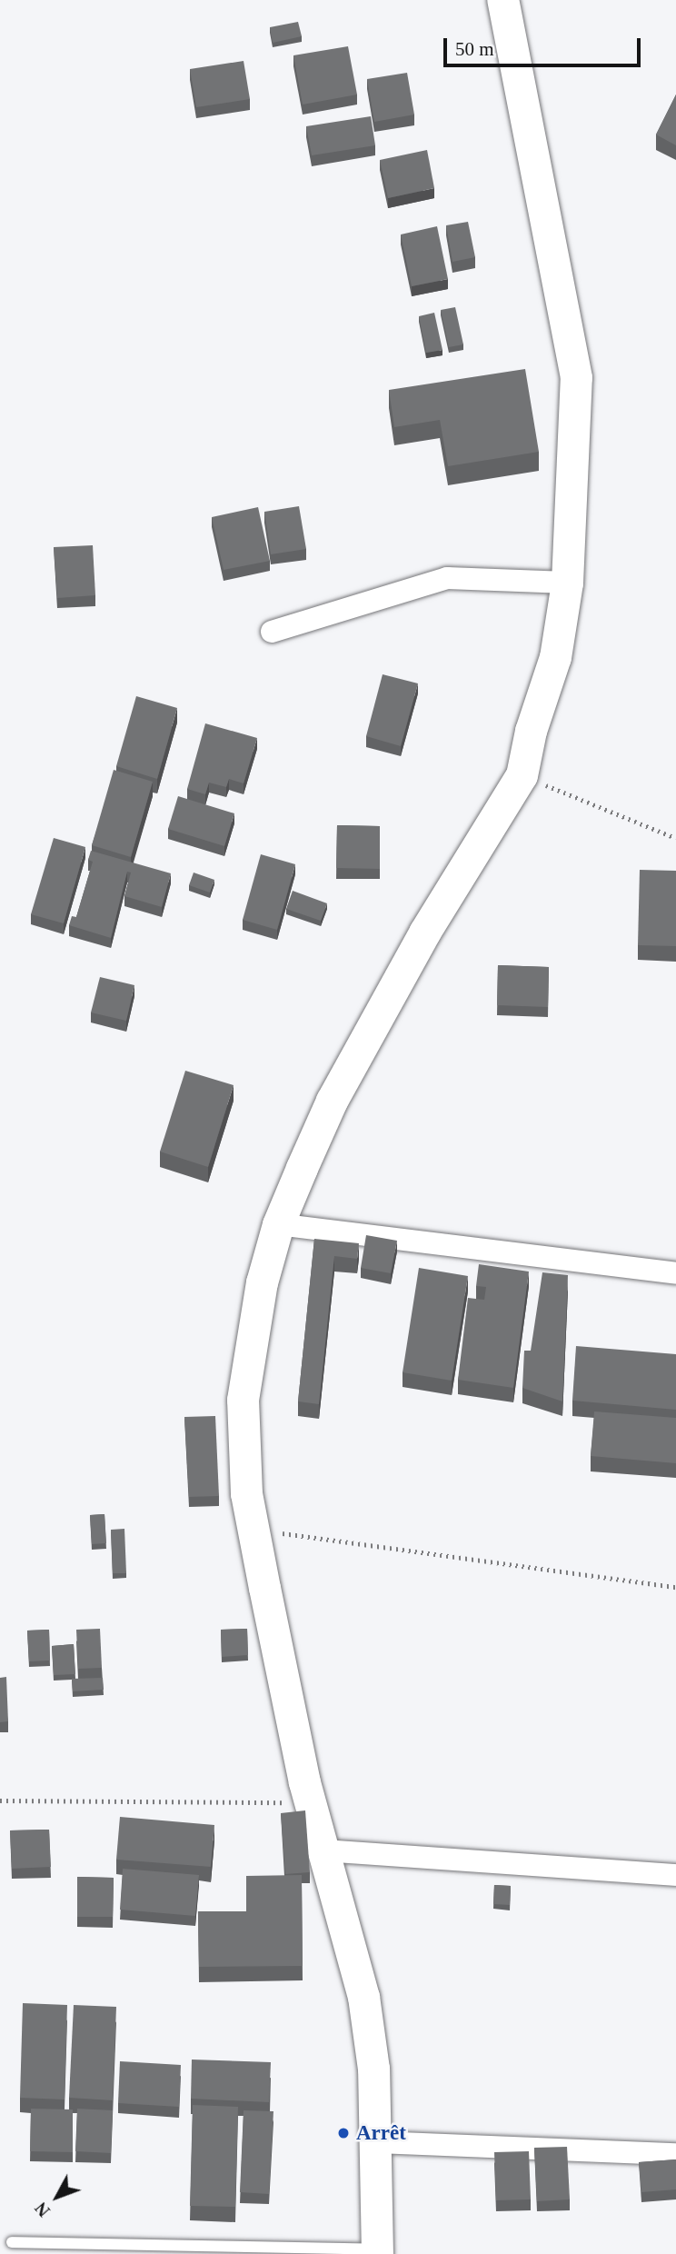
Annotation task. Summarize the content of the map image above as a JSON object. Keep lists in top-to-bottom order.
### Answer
{
  "places": ["Arrêt"],
  "scale_bar": "50 m",
  "north": "bottom left"
}
